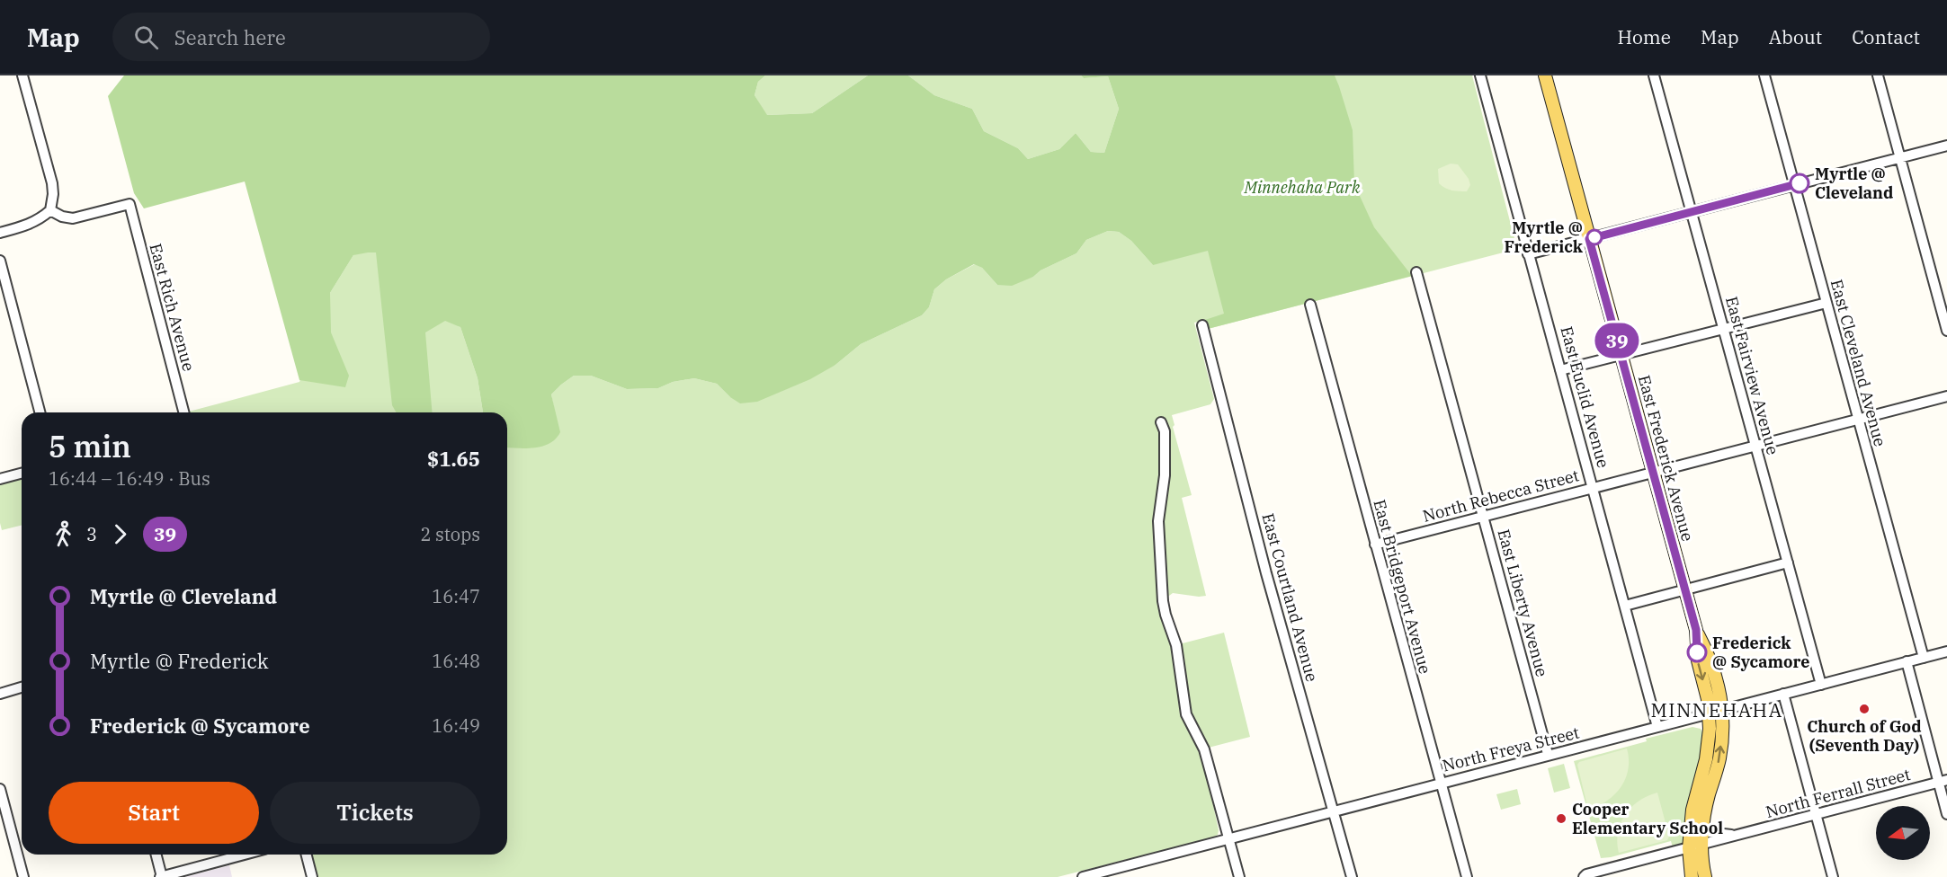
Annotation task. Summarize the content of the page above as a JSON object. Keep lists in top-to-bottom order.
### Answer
{
  "streets": {
    "main road": ["East Frederick Avenue"],
    "street": [
      "East Rich Avenue",
      "East Cleveland Avenue",
      "East Fairview Avenue",
      "East Euclid Avenue",
      "North Rebecca Street",
      "East Bridgeport Avenue",
      "East Courtland Avenue",
      "East Liberty Avenue",
      "North Freya Street",
      "North Ferrall Street"
    ]
  },
  "crossings": [
    ["East Cleveland Avenue", "North Rebecca Street"],
    ["East Cleveland Avenue", "North Freya Street"],
    ["East Fairview Avenue", "North Rebecca Street"],
    ["East Fairview Avenue", "North Freya Street"],
    ["East Euclid Avenue", "North Rebecca Street"],
    ["East Euclid Avenue", "North Freya Street"],
    ["East Frederick Avenue", "North Rebecca Street"],
    ["East Frederick Avenue", "North Freya Street"],
    ["North Rebecca Street", "East Bridgeport Avenue"],
    ["North Rebecca Street", "East Liberty Avenue"],
    ["East Bridgeport Avenue", "North Freya Street"],
    ["East Courtland Avenue", "North Freya Street"],
    ["East Liberty Avenue", "North Freya Street"]
  ],
  "districts": ["MINNEHAHA"],
  "parks": ["Minnehaha Park"],
  "places": [
    "Myrtle @ Cleveland",
    "Myrtle @ Frederick",
    "Frederick @ Sycamore",
    "Church of God (Seventh Day)",
    "Cooper Elementary School"
  ],
  "lines": ["bus line 39"],
  "north": "left",
  "page": {
    "header": "Map",
    "search": "Search here",
    "nav": [
      "Home",
      "Map",
      "About",
      "Contact"
    ],
    "on_map": "39",
    "heading": ["5 min", "16:44 – 16:49 · Bus", "$1.65"],
    "legs": ["3", "39", "2 stops"],
    "list": [
      {
        "name": "Myrtle @ Cleveland",
        "value": "16:47"
      },
      {
        "name": "Myrtle @ Frederick",
        "value": "16:48"
      },
      {
        "name": "Frederick @ Sycamore",
        "value": "16:49"
      }
    ],
    "buttons": ["Start", "Tickets"]
  }
}
